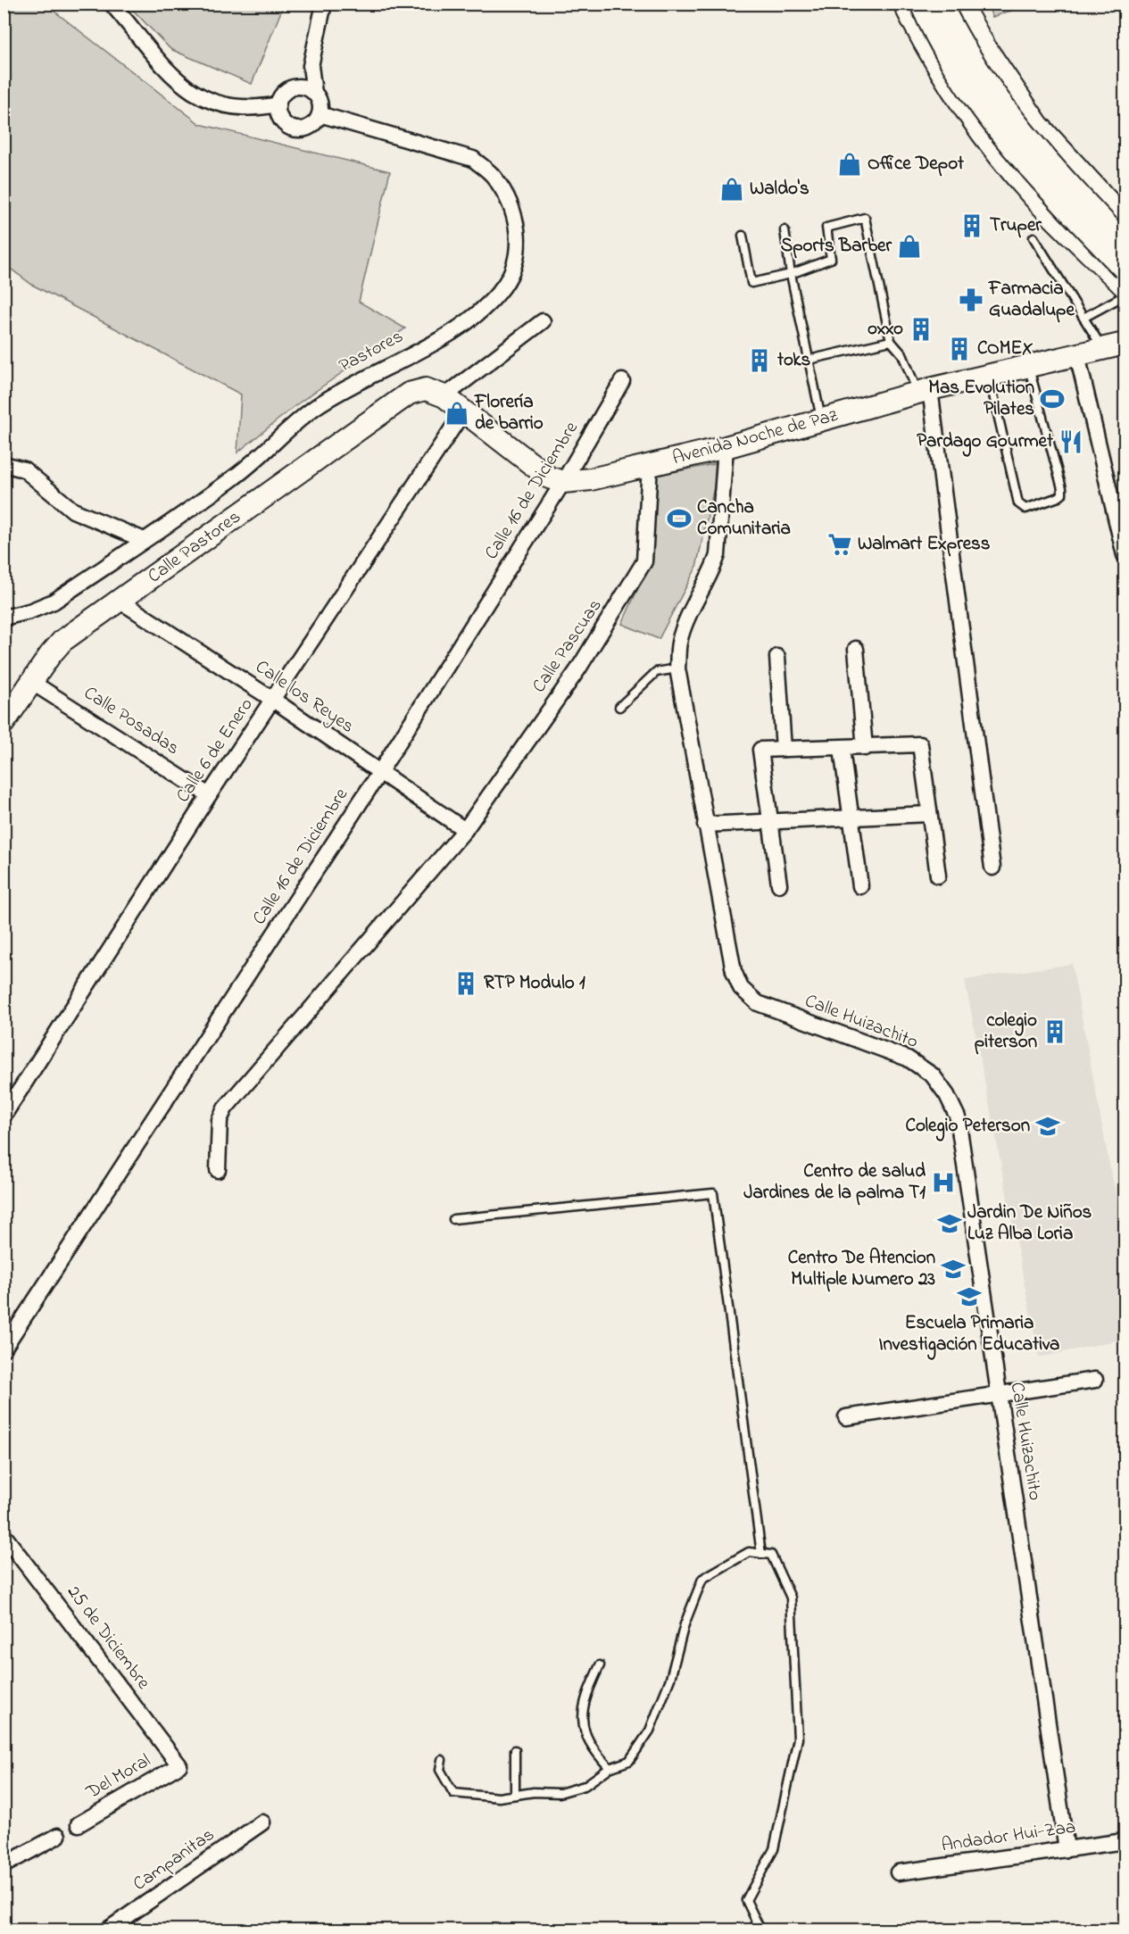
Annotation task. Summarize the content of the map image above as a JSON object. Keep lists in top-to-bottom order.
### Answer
{
  "streets": {
    "street": [
      "Pastores",
      "Avenida Noche de Paz",
      "Calle 16 de Diciembre",
      "Calle Pastores",
      "Calle Pascuas",
      "Calle los Reyes",
      "Calle Posadas",
      "Calle 6 de Enero",
      "Calle Huizachito",
      "25 de Diciembre",
      "Del Moral",
      "Andador Hui-Zaa",
      "Campanitas"
    ]
  },
  "crossings": [
    ["Avenida Noche de Paz", "Calle 16 de Diciembre"],
    ["Avenida Noche de Paz", "Calle Pascuas"],
    ["Avenida Noche de Paz", "Calle Huizachito"],
    ["Calle 16 de Diciembre", "Calle los Reyes"],
    ["Calle Pastores", "Calle los Reyes"],
    ["Calle Pastores", "Calle Posadas"],
    ["Calle Pascuas", "Calle los Reyes"],
    ["Calle los Reyes", "Calle 6 de Enero"],
    ["Calle Posadas", "Calle 6 de Enero"],
    ["Calle Huizachito", "Andador Hui-Zaa"],
    ["25 de Diciembre", "Del Moral"]
  ],
  "places": {
    "shop": [
      "Office Depot",
      "Waldo's",
      "Sports Barber",
      "Florería de barrio"
    ],
    "building": [
      "Truper",
      "oxxo",
      "COMEX",
      "toks",
      "RTP Modulo 1",
      "colegio piterson"
    ],
    "pharmacy": ["Farmacia Guadalupe"],
    "sports": ["Mas Evolution Pilates", "Cancha Comunitaria"],
    "restaurant": ["Pardago Gourmet"],
    "supermarket": ["Walmart Express"],
    "school or university": [
      "Colegio Peterson",
      "Jardin De Niños Luz Alba Loria",
      "Centro De Atencion Multiple Numero 23",
      "Escuela Primaria Investigación Educativa"
    ],
    "hospital": ["Centro de salud Jardines de la palma T1"]
  }
}
